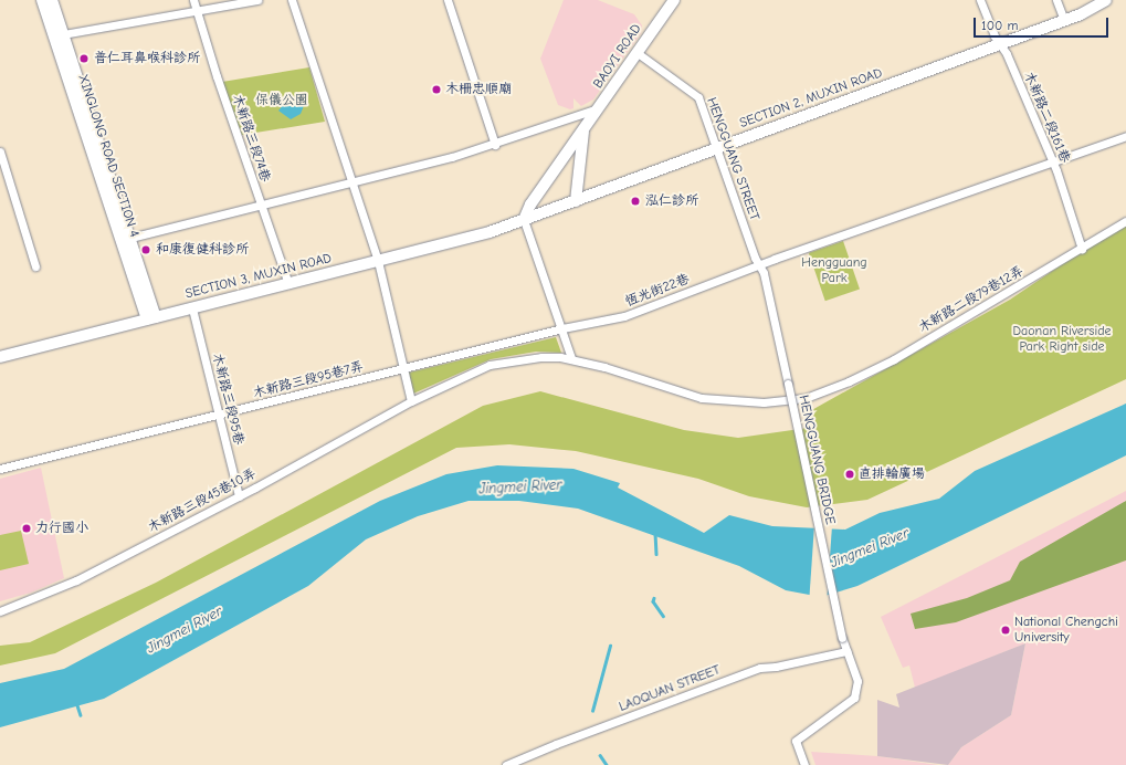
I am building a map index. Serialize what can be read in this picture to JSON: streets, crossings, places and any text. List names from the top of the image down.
{
  "streets": {
    "main road": [
      "BAOYI ROAD",
      "SECTION 2, MUXIN ROAD",
      "XINGLONG ROAD SECTION 4",
      "SECTION 3, MUXIN ROAD"
    ],
    "street": [
      "木新路二段161巷",
      "木新路三段74巷",
      "HENGGUANG STREET",
      "恆光街22巷",
      "木新路二段79巷12弄",
      "木新路三段95巷7弄",
      "木新路三段95巷",
      "HENGGUANG BRIDGE",
      "木新路三段45巷10弄",
      "LAOQUAN STREET"
    ]
  },
  "crossings": [
    ["BAOYI ROAD", "SECTION 2, MUXIN ROAD"],
    ["BAOYI ROAD", "HENGGUANG STREET"],
    ["BAOYI ROAD", "SECTION 3, MUXIN ROAD"],
    ["SECTION 2, MUXIN ROAD", "木新路二段161巷"],
    ["SECTION 2, MUXIN ROAD", "HENGGUANG STREET"],
    ["SECTION 2, MUXIN ROAD", "SECTION 3, MUXIN ROAD"],
    ["木新路二段161巷", "恆光街22巷"],
    ["木新路二段161巷", "木新路二段79巷12弄"],
    ["木新路三段74巷", "SECTION 3, MUXIN ROAD"],
    ["XINGLONG ROAD SECTION 4", "SECTION 3, MUXIN ROAD"],
    ["HENGGUANG STREET", "恆光街22巷"],
    ["HENGGUANG STREET", "HENGGUANG BRIDGE"],
    ["SECTION 3, MUXIN ROAD", "木新路三段95巷"],
    ["恆光街22巷", "木新路三段95巷7弄"],
    ["木新路二段79巷12弄", "木新路三段45巷10弄"],
    ["木新路三段95巷7弄", "木新路三段95巷"],
    ["木新路三段95巷", "木新路三段45巷10弄"],
    ["HENGGUANG BRIDGE", "LAOQUAN STREET"]
  ],
  "water": ["Jingmei River"],
  "parks": ["保儀公園", "Hengguang Park", "Daonan Riverside Park Right side"],
  "places": [
    "普仁耳鼻喉科診所",
    "木柵忠順廟",
    "泓仁診所",
    "和康復健科診所",
    "直排輪廣場",
    "力行國小",
    "National Chengchi University"
  ],
  "scale_bar": "100 m"
}
